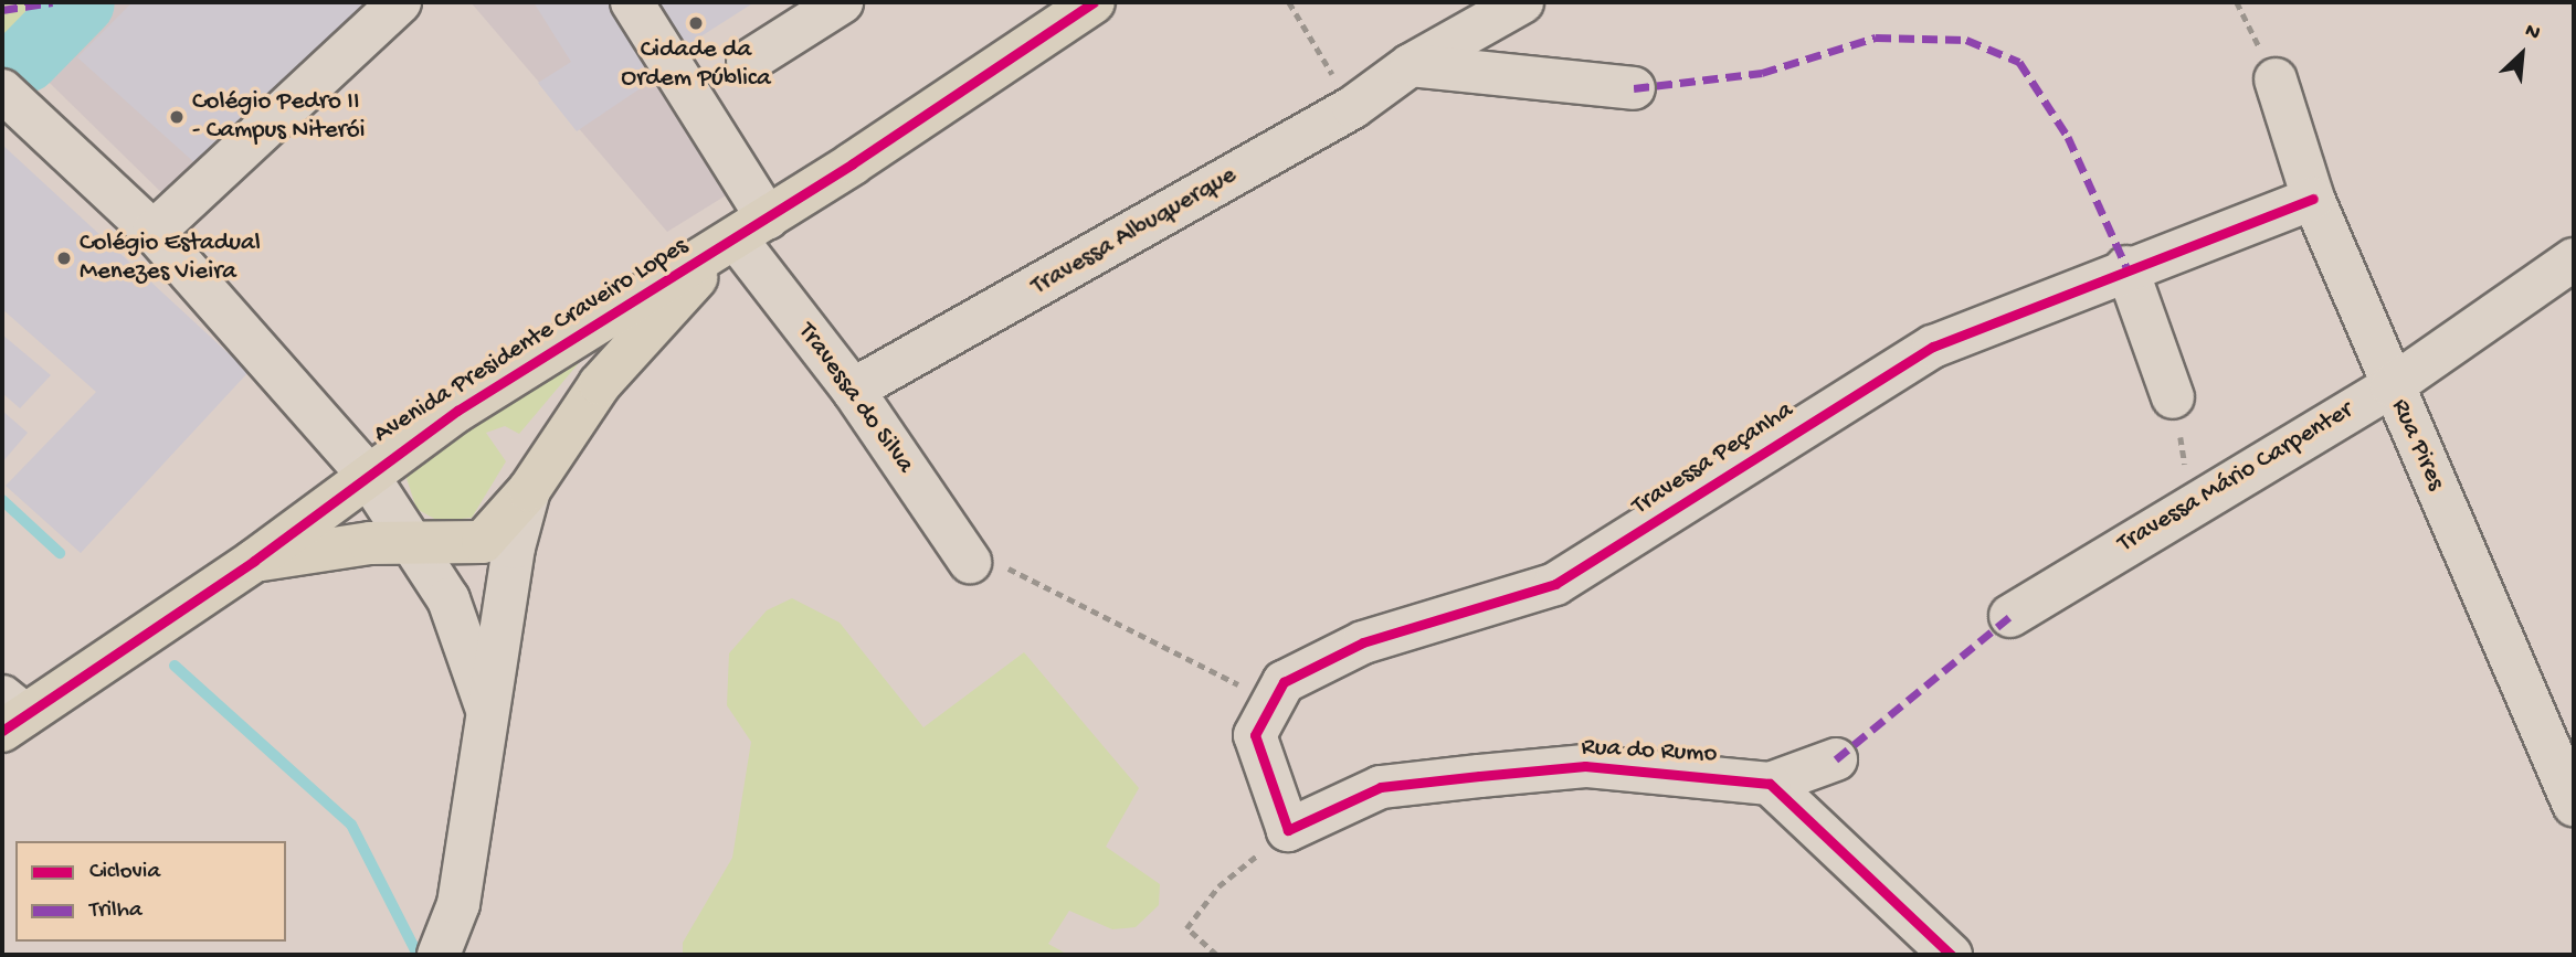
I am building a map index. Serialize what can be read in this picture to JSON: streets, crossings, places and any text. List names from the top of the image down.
{
  "streets": {
    "main road": ["Avenida Presidente Craveiro Lopes"],
    "street": [
      "Travessa Albuquerque",
      "Travessa do Silva",
      "Rua Pires",
      "Travessa Peçanha",
      "Travessa Mário Carpenter",
      "Rua do Rumo"
    ]
  },
  "crossings": [
    ["Travessa Albuquerque", "Travessa do Silva"],
    ["Avenida Presidente Craveiro Lopes", "Travessa do Silva"],
    ["Rua Pires", "Travessa Peçanha"],
    ["Rua Pires", "Travessa Mário Carpenter"],
    ["Travessa Peçanha", "Rua do Rumo"]
  ],
  "places": ["Cidade da Ordem Pública", "Colégio Pedro II - Campus Niterói", "Colégio Estadual Menezes Vieira"],
  "legend": ["Ciclovia", "Trilha"],
  "north": "top right"
}
